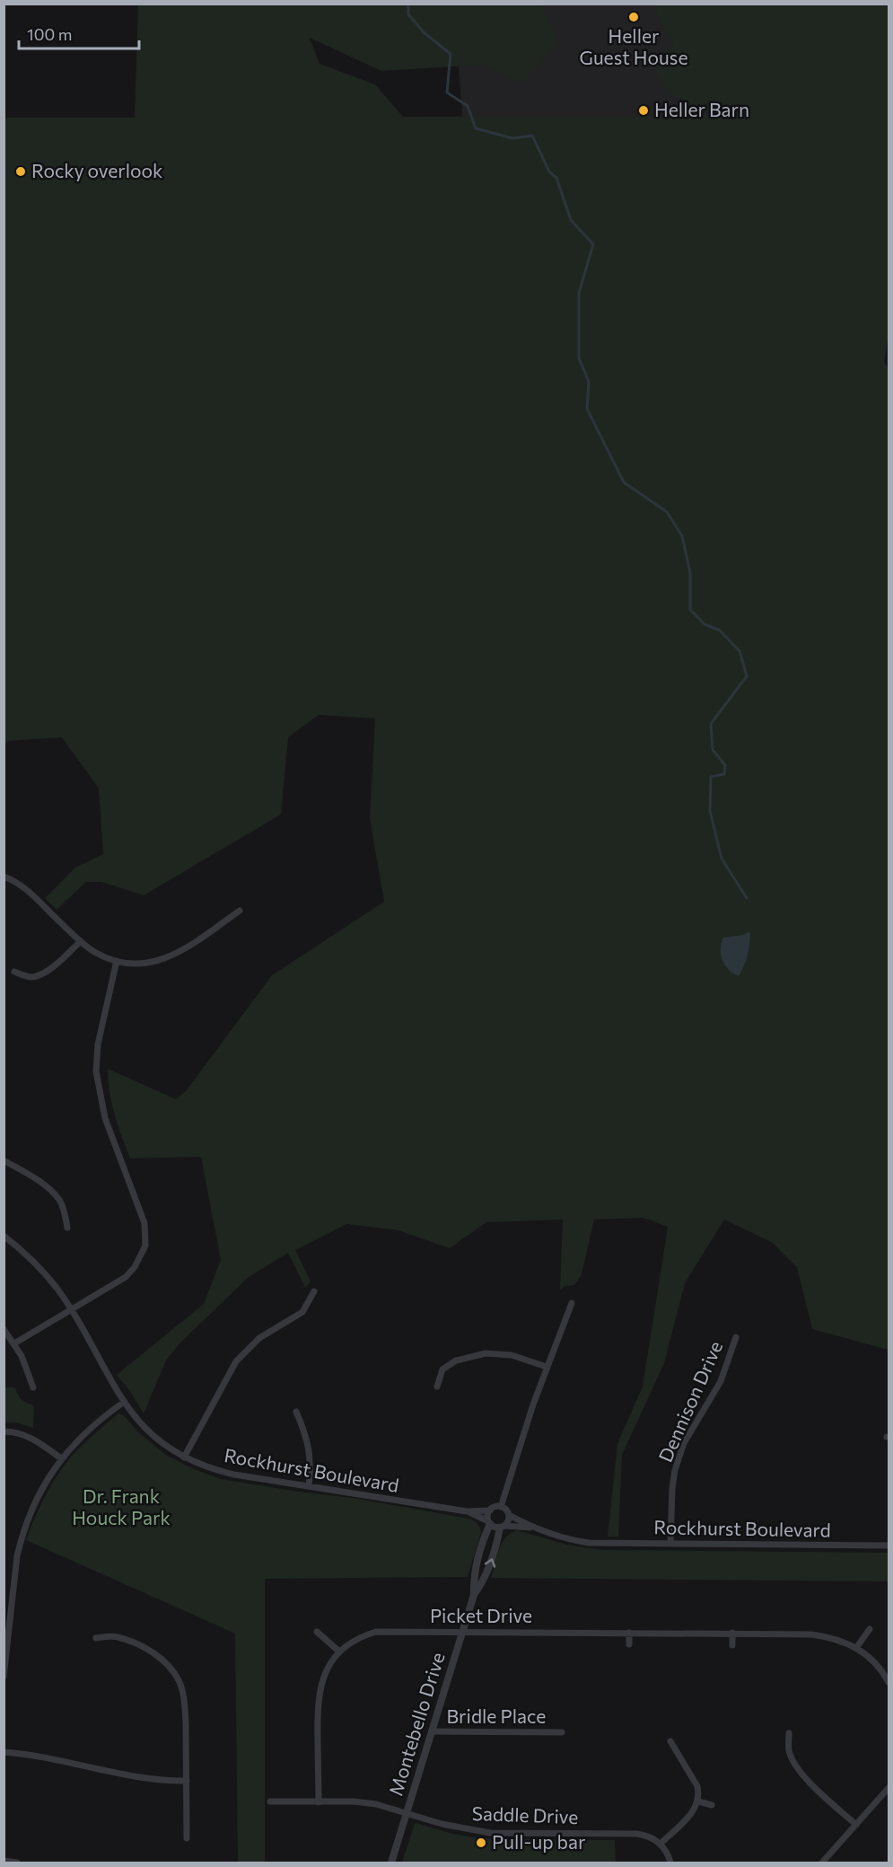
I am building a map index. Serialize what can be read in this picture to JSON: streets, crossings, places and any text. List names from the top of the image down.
{
  "streets": {
    "street": [
      "Dennison Drive",
      "Rockhurst Boulevard",
      "Picket Drive",
      "Bridle Place",
      "Montebello Drive",
      "Saddle Drive"
    ]
  },
  "crossings": [
    ["Dennison Drive", "Rockhurst Boulevard"],
    ["Rockhurst Boulevard", "Montebello Drive"],
    ["Picket Drive", "Montebello Drive"],
    ["Picket Drive", "Saddle Drive"],
    ["Bridle Place", "Montebello Drive"],
    ["Montebello Drive", "Saddle Drive"]
  ],
  "parks": ["Dr. Frank Houck Park"],
  "places": [
    "Heller Guest House",
    "Heller Barn",
    "Rocky overlook",
    "Pull-up bar"
  ],
  "scale_bar": "100 m"
}
